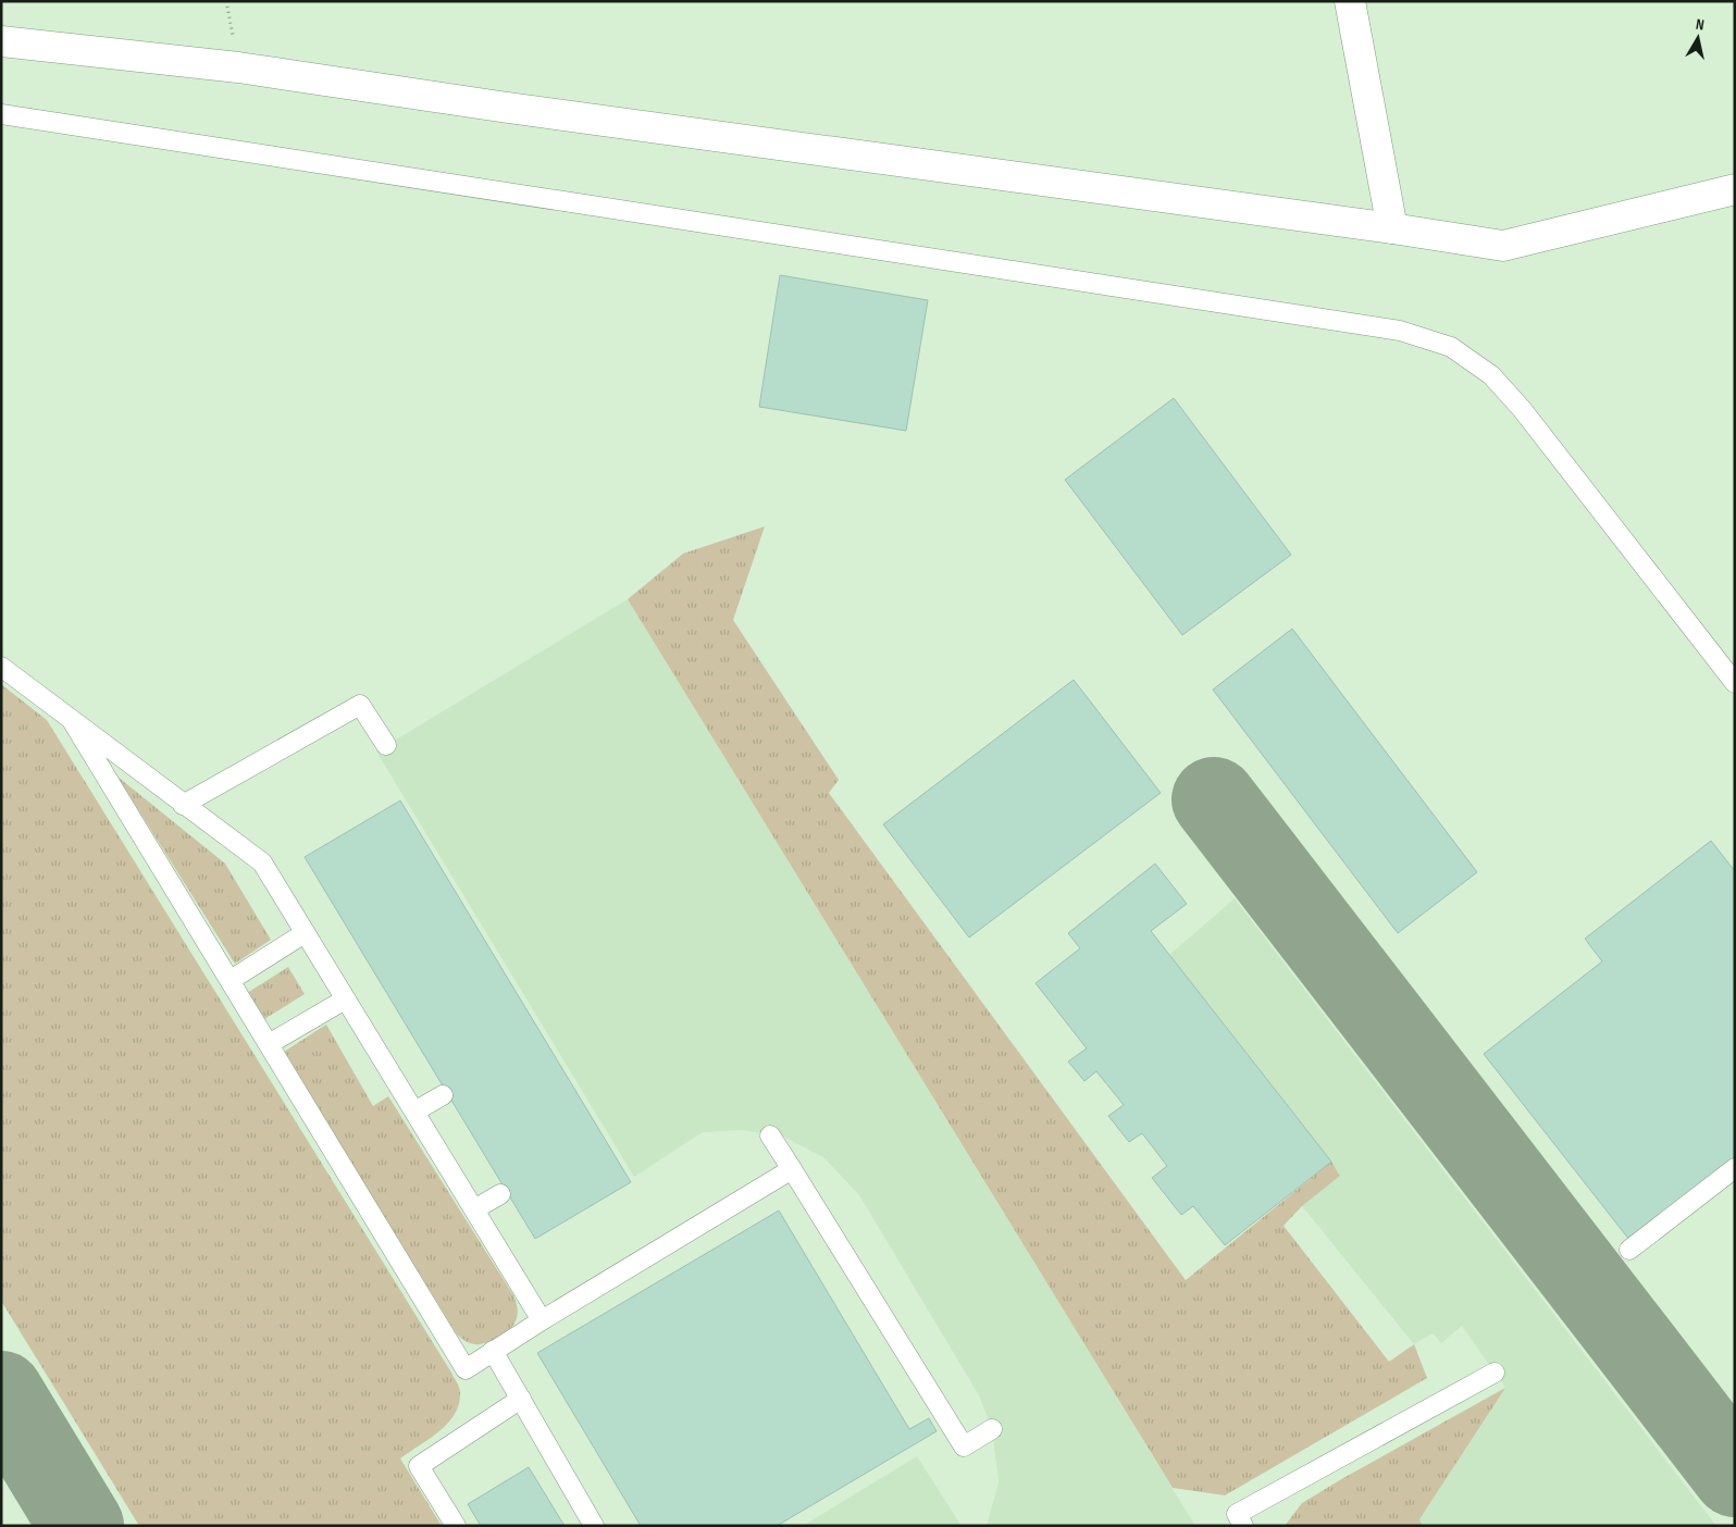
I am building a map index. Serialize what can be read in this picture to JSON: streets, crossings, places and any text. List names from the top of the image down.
{
  "north": "top"
}
